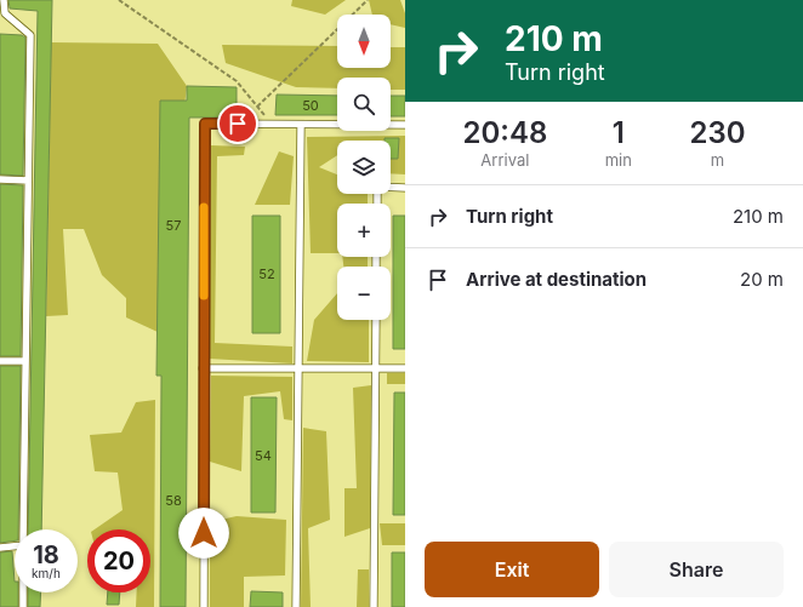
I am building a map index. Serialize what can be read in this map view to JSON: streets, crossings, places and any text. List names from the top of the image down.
{
  "house_numbers": [
    "50",
    "57",
    "52",
    "54",
    "58"
  ],
  "north": "bottom",
  "page": {
    "turn": ["210 m", "Turn right"],
    "map_buttons": ["+", "−"],
    "eta": [
      "20:48",
      "Arrival",
      "1",
      "min",
      "230",
      "m"
    ],
    "list": [
      {
        "name": "Turn right",
        "value": "210 m"
      },
      {
        "name": "Arrive at destination",
        "value": "20 m"
      }
    ],
    "speed": "18 km/h",
    "limit": "20",
    "buttons": ["Exit", "Share"]
  }
}
